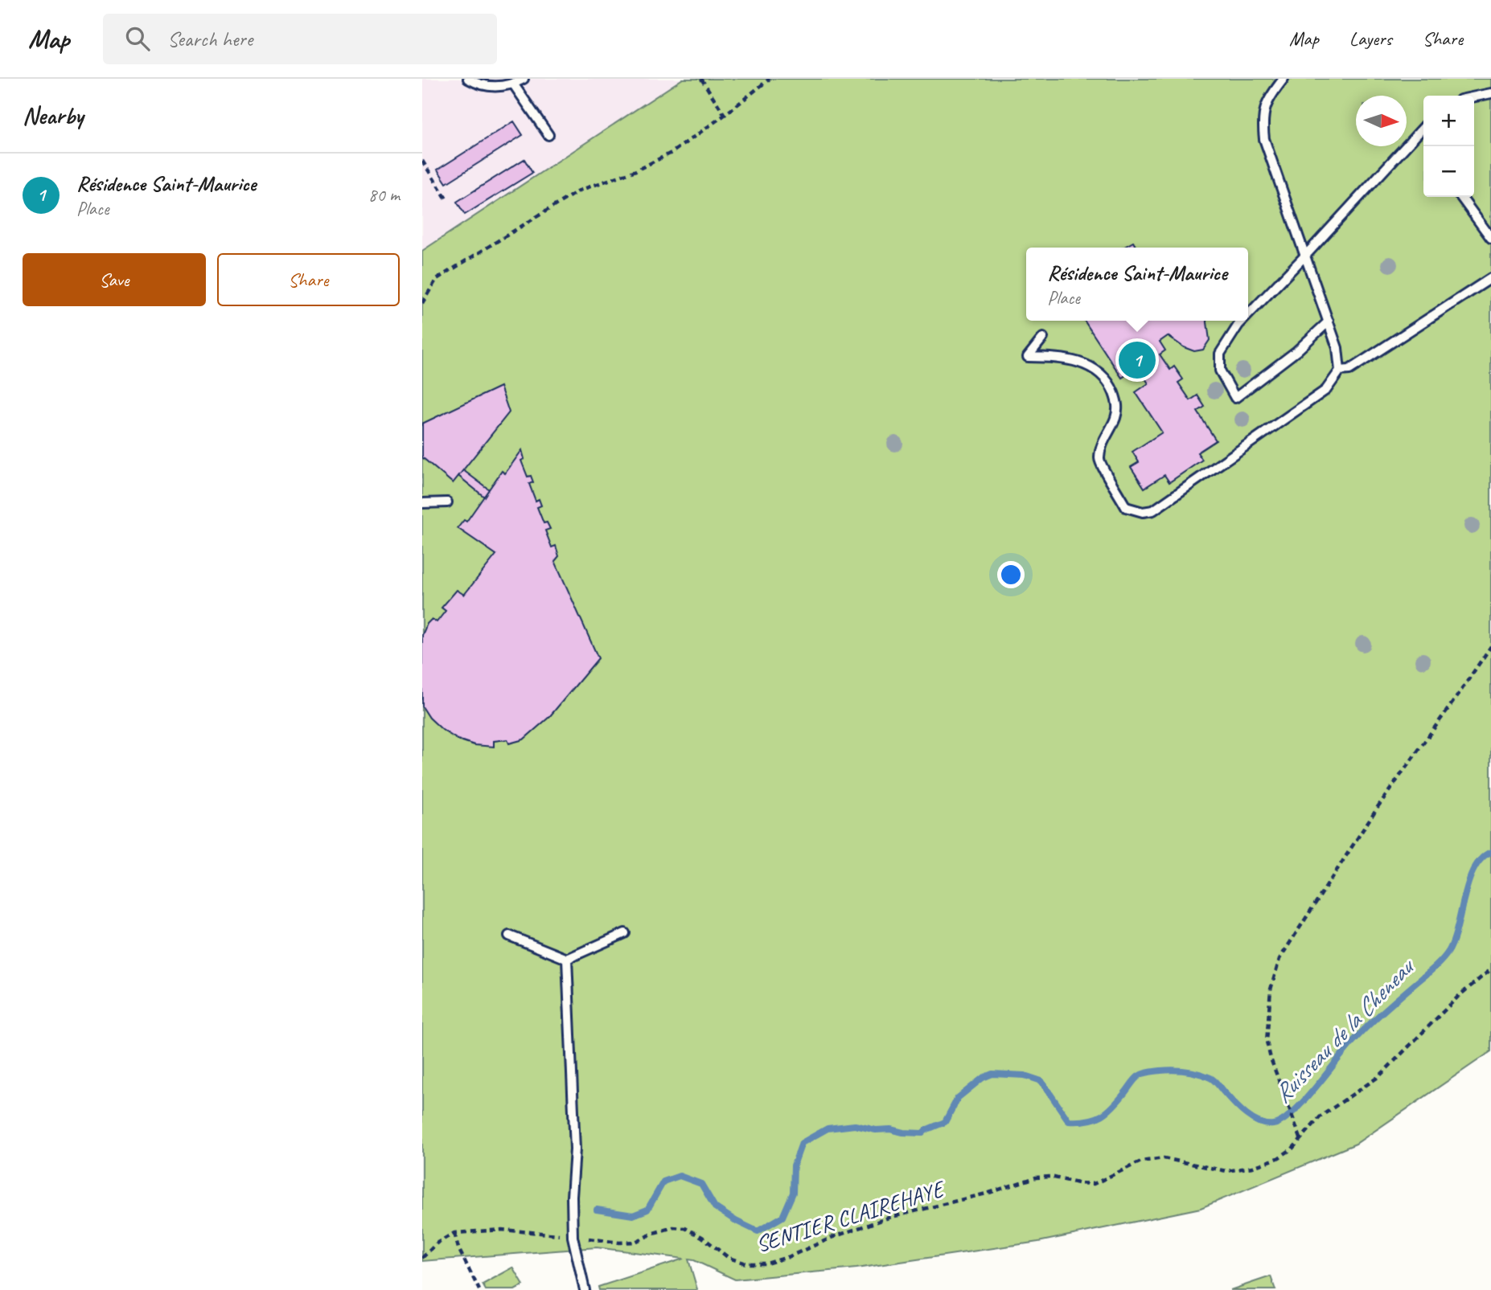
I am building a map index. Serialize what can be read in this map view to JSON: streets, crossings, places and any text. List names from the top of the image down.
{
  "streets": {
    "path": ["SENTIER CLAIREHAYE"]
  },
  "water": ["Ruisseau de la Cheneau"],
  "north": "right",
  "page": {
    "header": "Map",
    "search": "Search here",
    "nav": ["Map", "Layers", "Share"],
    "heading": "Nearby",
    "map_buttons": ["+", "−"],
    "list": [
      {
        "mark": "1",
        "name": "Résidence Saint-Maurice",
        "note": "Place",
        "value": "80 m"
      }
    ],
    "buttons": ["Save", "Share"],
    "popup": ["Résidence Saint-Maurice", "Place"],
    "pins": "1"
  }
}
